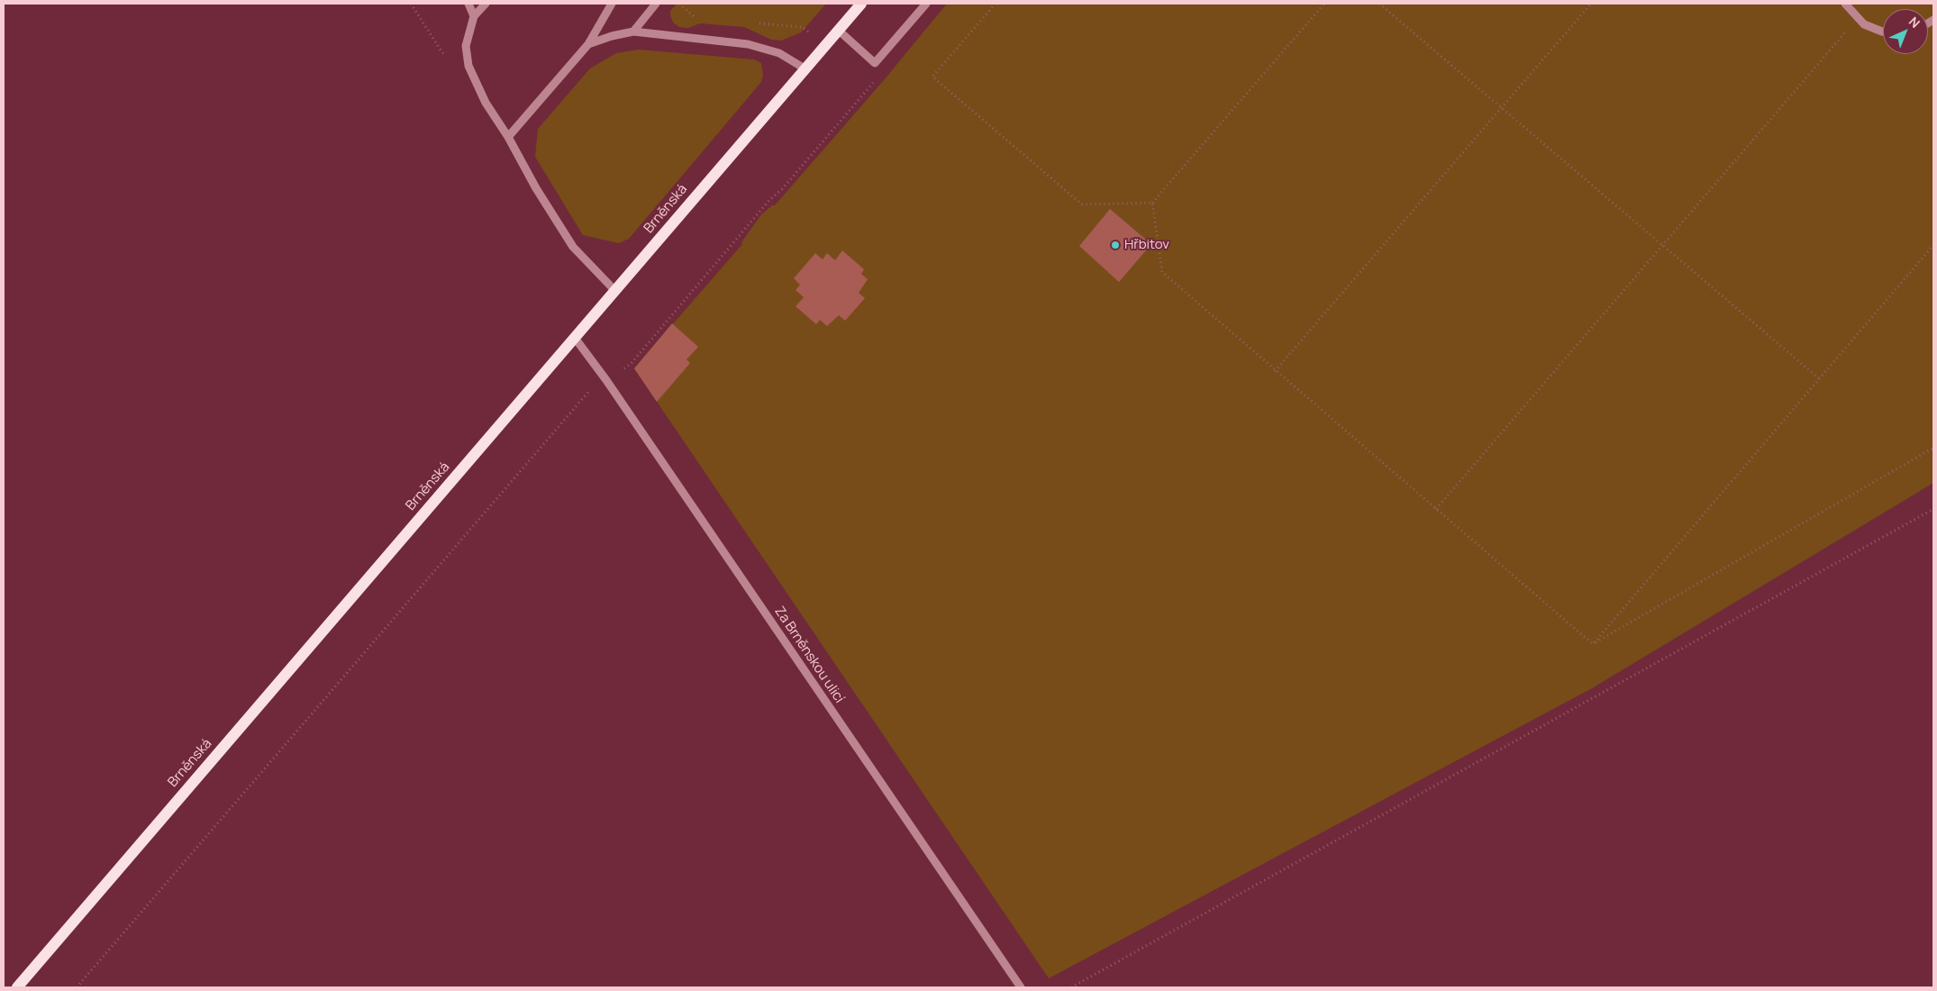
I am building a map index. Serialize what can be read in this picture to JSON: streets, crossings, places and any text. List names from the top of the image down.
{
  "streets": {
    "main road": ["Brněnská"],
    "lane": ["Za Brněnskou ulicí"]
  },
  "crossings": [
    ["Brněnská", "Za Brněnskou ulicí"]
  ],
  "places": ["Hřbitov"],
  "north": "top right"
}
